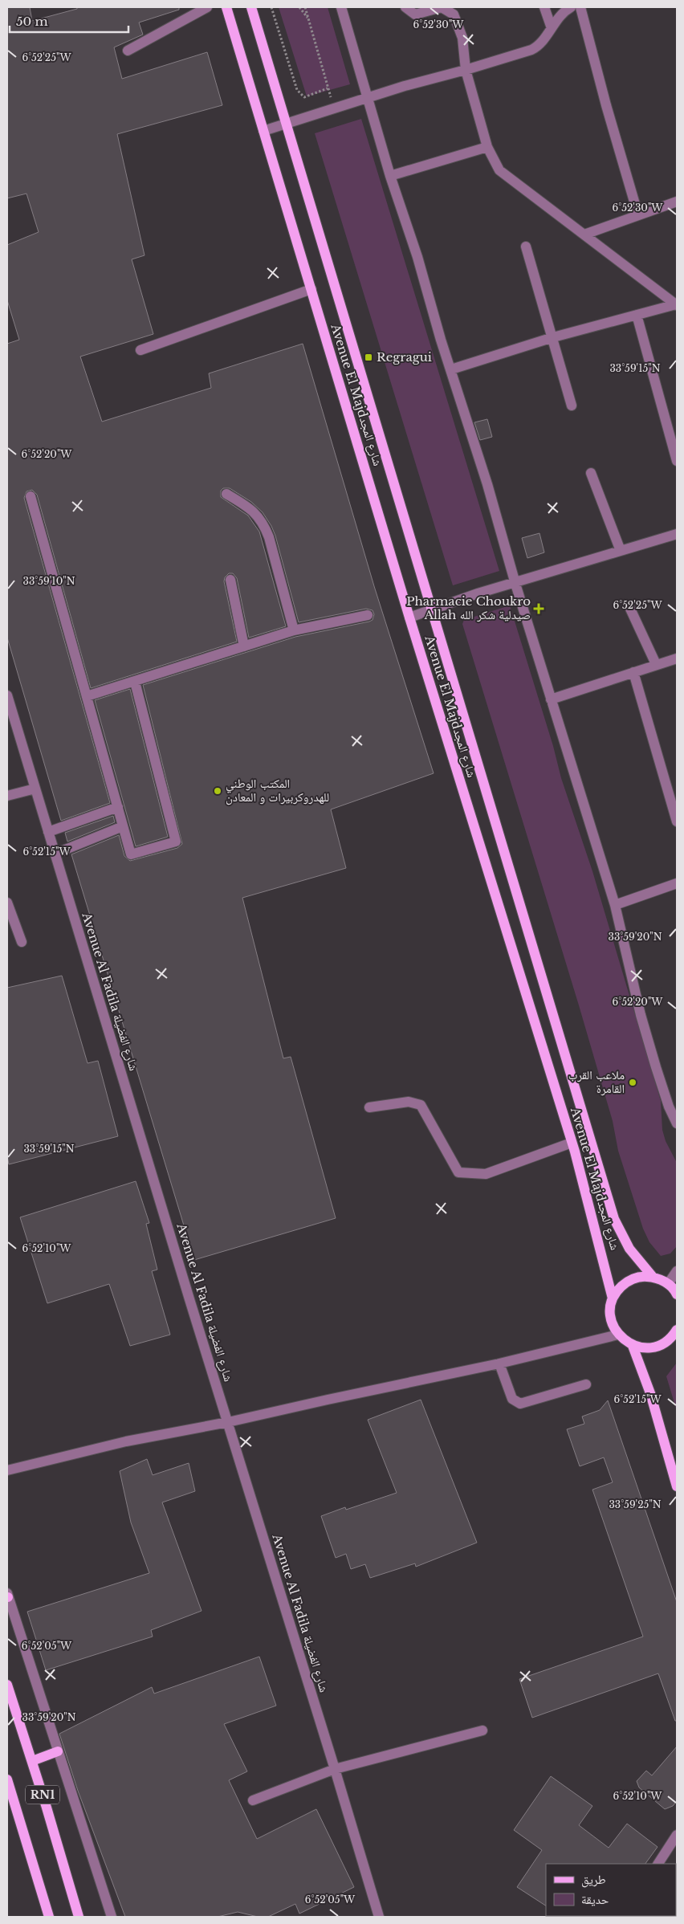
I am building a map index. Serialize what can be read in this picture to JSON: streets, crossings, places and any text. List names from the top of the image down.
{
  "streets": {
    "main road": ["Avenue El Majdشارع المجد", "RN1"],
    "street": ["Avenue Al Fadila شارع الفضيلة"]
  },
  "places": {
    "transit": ["Regragui"],
    "health": ["Pharmacie Choukro Allah صيدلية شكر الله"],
    "other": ["المكتب الوطني للهدروكربيرات و المعادن", "ملاعب القرب القامرة"]
  },
  "legend": ["طريق", "حديقة"],
  "scale_bar": "50 m",
  "coordinates": [
    "6°52'30\"W",
    "6°52'25\"W",
    "33°59'15\"N",
    "6°52'20\"W",
    "33°59'10\"N",
    "6°52'15\"W",
    "33°59'20\"N",
    "6°52'10\"W",
    "33°59'25\"N",
    "6°52'05\"W"
  ]
}
